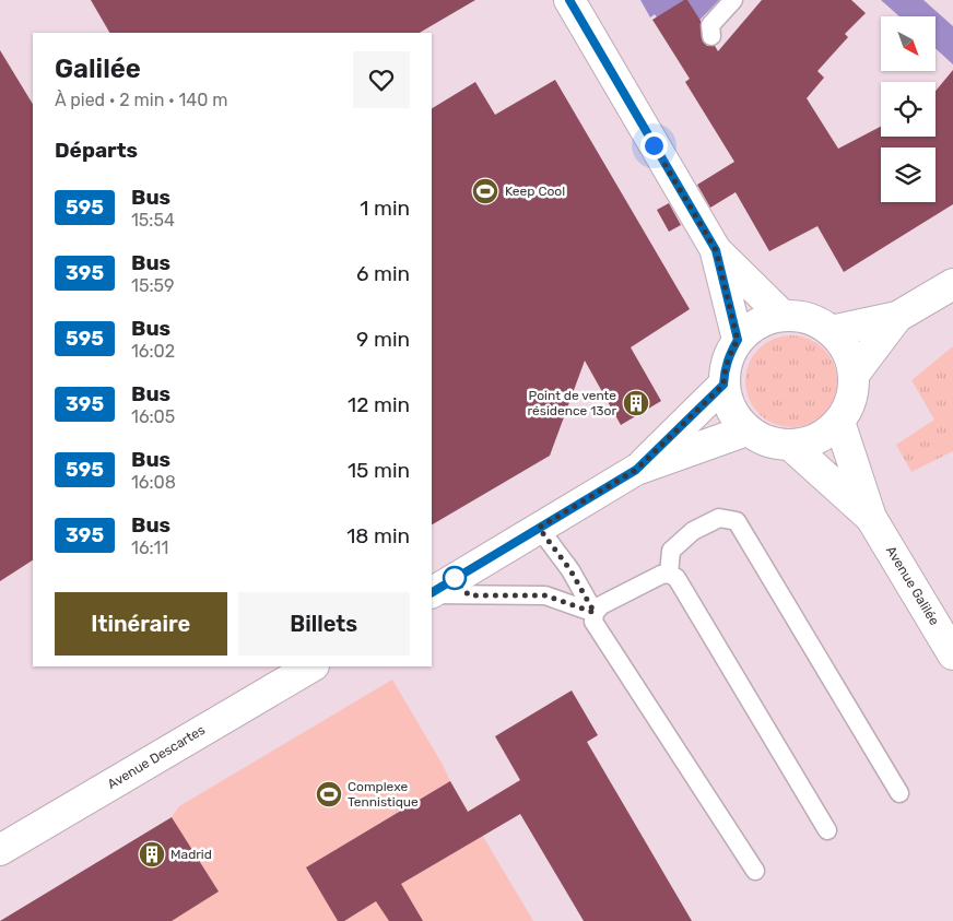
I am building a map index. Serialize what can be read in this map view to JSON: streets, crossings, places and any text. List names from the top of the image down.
{
  "streets": {
    "main road": ["Avenue Galilée", "Avenue Descartes"]
  },
  "places": {
    "sports": ["Keep Cool", "Complexe Tennistique"],
    "building": ["Point de vente résidence 13or", "Madrid"]
  },
  "lines": ["bus line 595"],
  "north": "bottom right",
  "page": {
    "heading": [
      ["Galilée", "À pied · 2 min · 140 m"],
      "Départs"
    ],
    "list": [
      {
        "mark": "595",
        "name": "Bus",
        "note": "15:54",
        "value": "1 min"
      },
      {
        "mark": "395",
        "name": "Bus",
        "note": "15:59",
        "value": "6 min"
      },
      {
        "mark": "595",
        "name": "Bus",
        "note": "16:02",
        "value": "9 min"
      },
      {
        "mark": "395",
        "name": "Bus",
        "note": "16:05",
        "value": "12 min"
      },
      {
        "mark": "595",
        "name": "Bus",
        "note": "16:08",
        "value": "15 min"
      },
      {
        "mark": "395",
        "name": "Bus",
        "note": "16:11",
        "value": "18 min"
      }
    ],
    "buttons": ["Itinéraire", "Billets"]
  }
}
